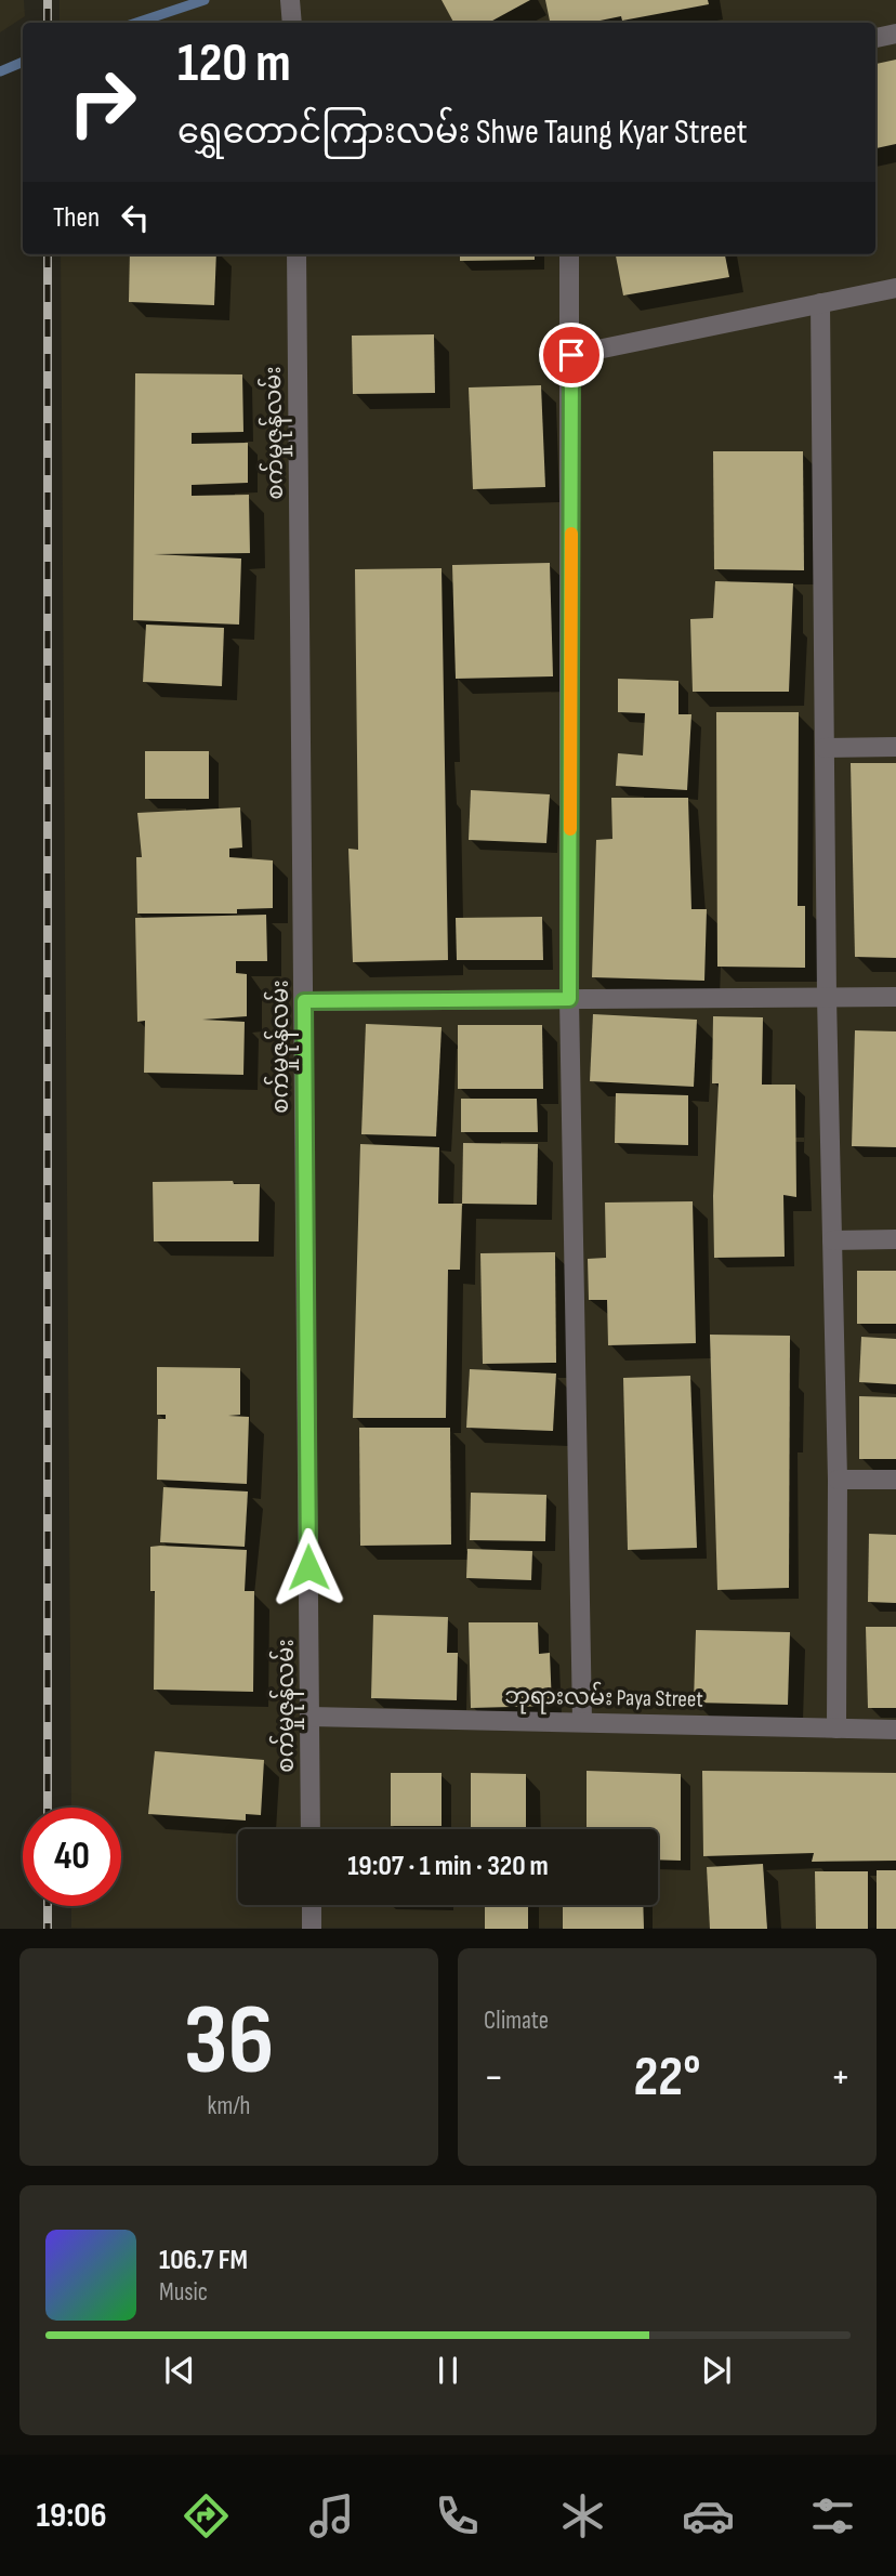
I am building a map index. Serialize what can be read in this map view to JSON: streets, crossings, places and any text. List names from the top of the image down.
{
  "streets": {
    "street": ["စက်မှုဇုန်လမ်း", "ဘုရားလမ်း Paya Street"]
  },
  "crossings": [
    ["စက်မှုဇုန်လမ်း", "ဘုရားလမ်း Paya Street"]
  ],
  "page": {
    "turn": ["120 m", "ရွှေတောင်ကြားလမ်း Shwe Taung Kyar Street"],
    "then": "Then",
    "limit": "40",
    "trip": "19:07 · 1 min · 320 m",
    "tile": [
      ["36", "km/h"],
      "Climate"
    ],
    "heat": ["−", "22°", "+"],
    "song": ["106.7 FM", "Music"],
    "tabs": "19:06"
  }
}
